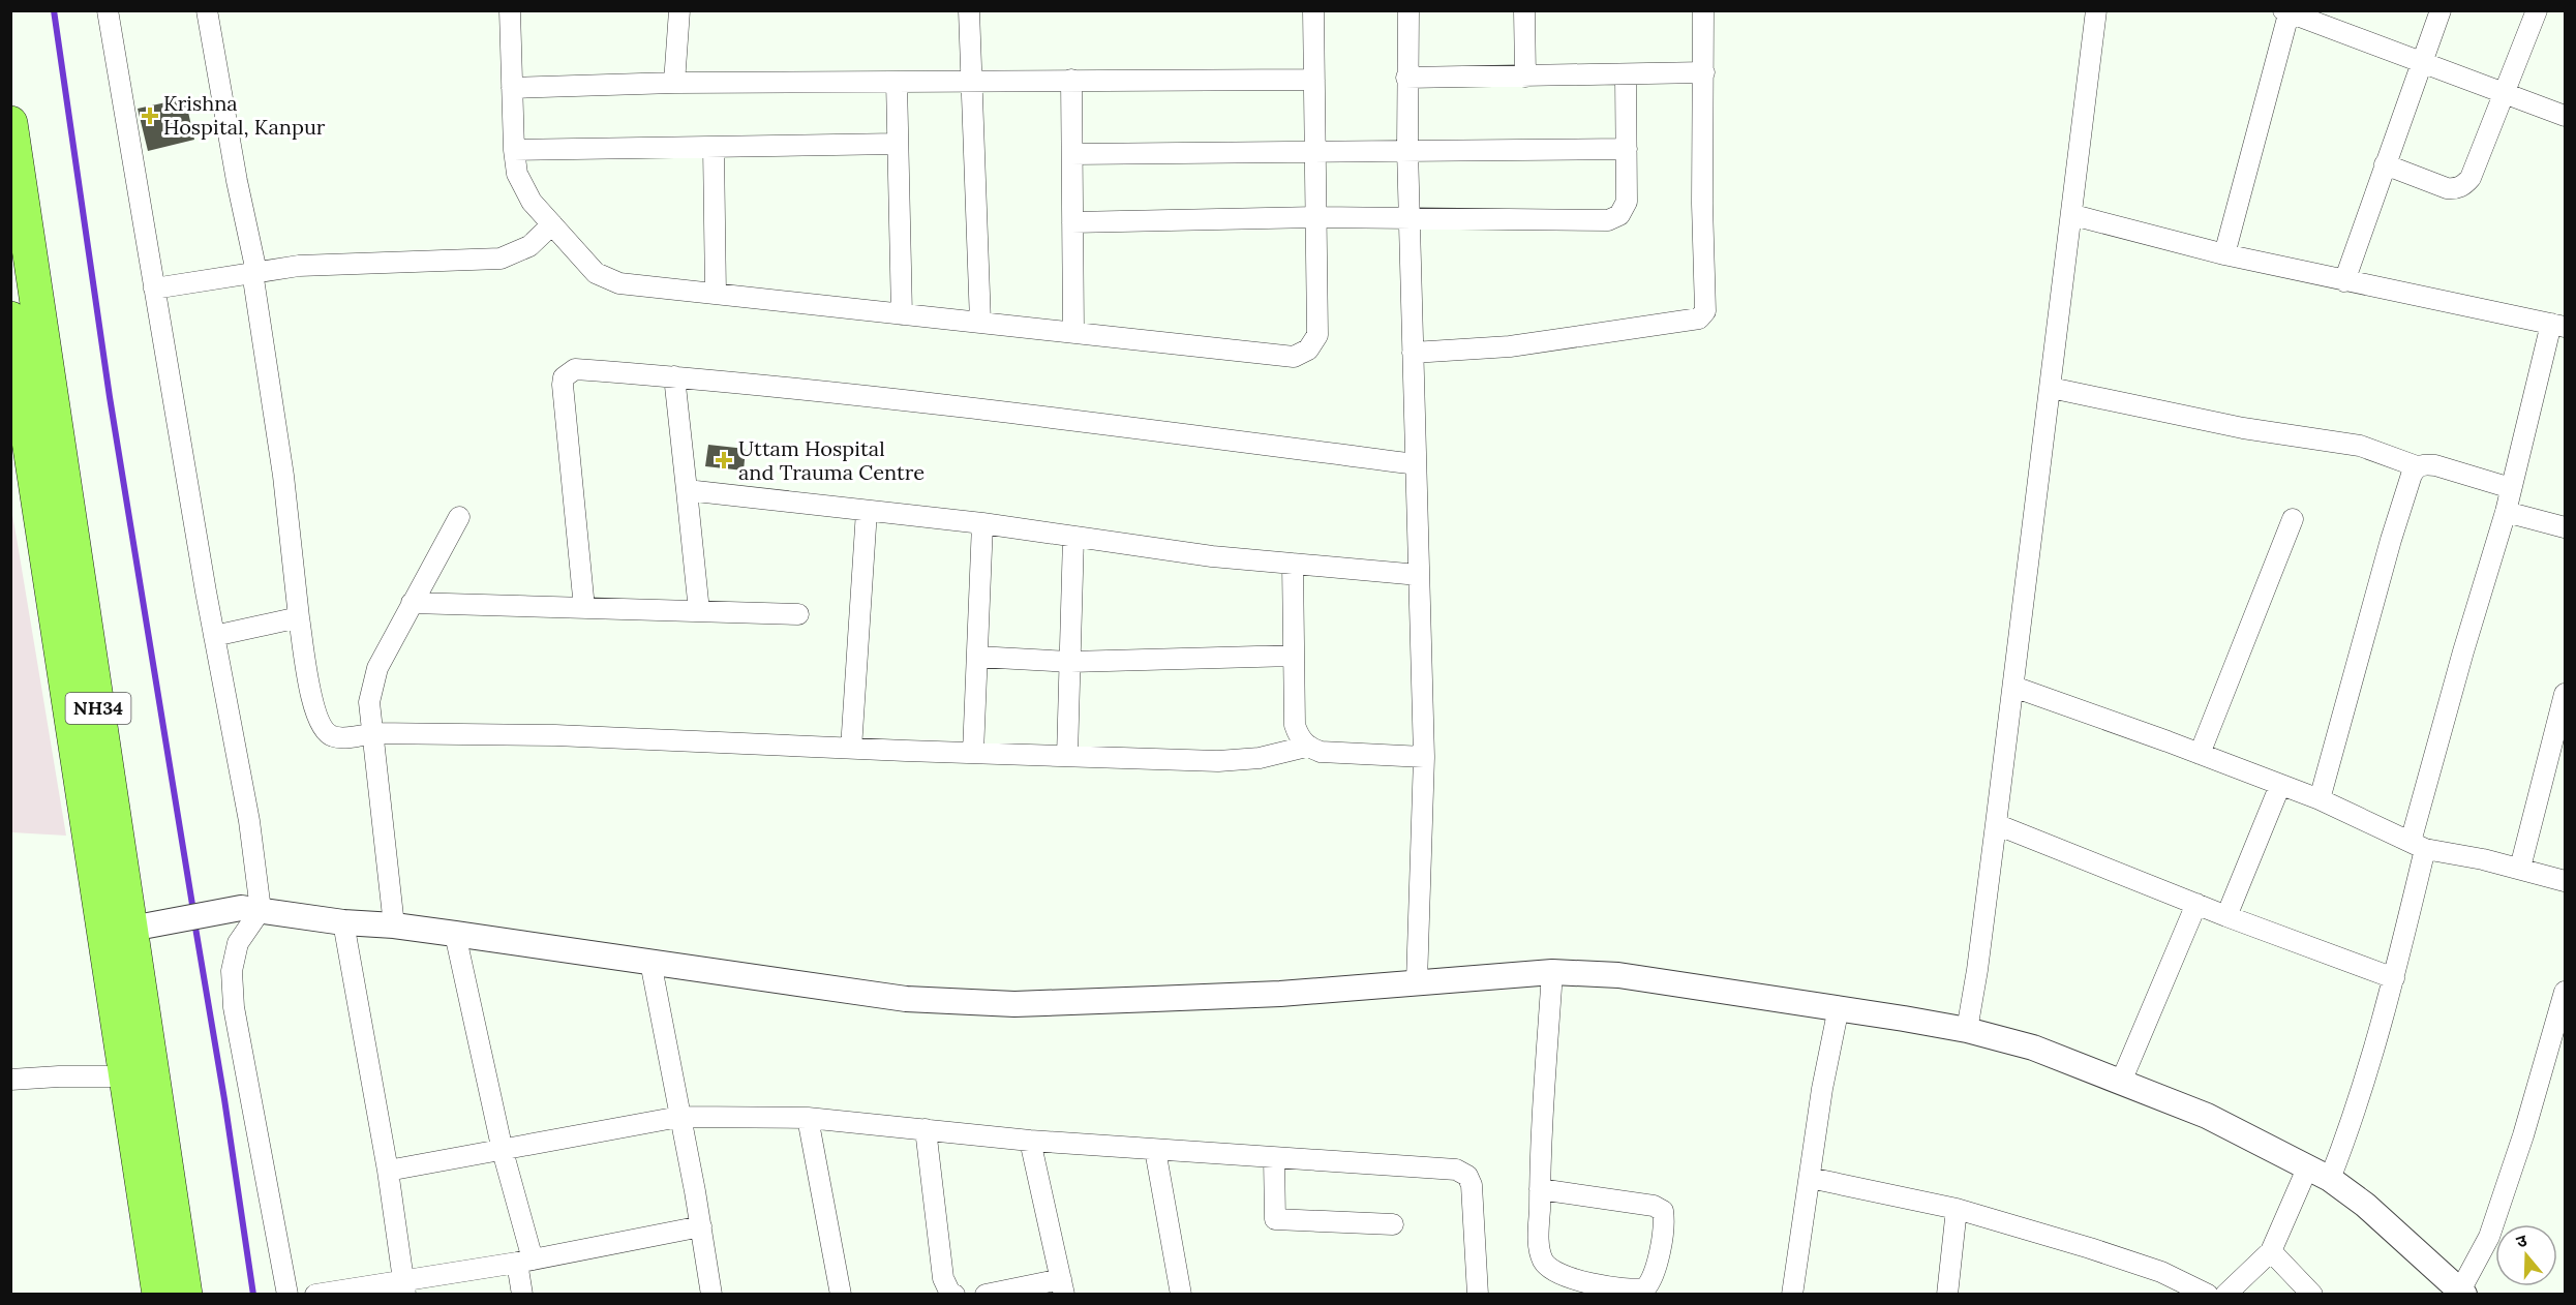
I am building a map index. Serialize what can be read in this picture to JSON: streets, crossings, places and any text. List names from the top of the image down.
{
  "streets": {
    "highway": ["NH34"]
  },
  "places": {
    "health": ["Krishna Hospital, Kanpur", "Uttam Hospital and Trauma Centre"]
  },
  "north": "top"
}
